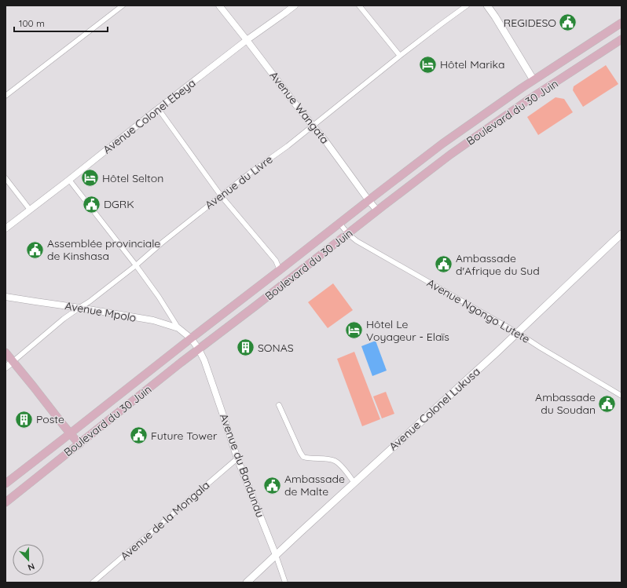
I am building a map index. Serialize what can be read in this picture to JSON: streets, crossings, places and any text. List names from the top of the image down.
{
  "streets": {
    "main road": ["Boulevard du 30 Juin", "Avenue Colonel Lukusa"],
    "street": [
      "Avenue Wangata",
      "Avenue Colonel Ebeya",
      "Avenue du Livre",
      "Avenue Ngongo Lutete",
      "Avenue Mpolo",
      "Avenue du Bandundu",
      "Avenue de la Mongala"
    ]
  },
  "crossings": [
    ["Avenue Wangata", "Boulevard du 30 Juin"],
    ["Avenue Wangata", "Avenue Colonel Ebeya"],
    ["Avenue Wangata", "Avenue du Livre"],
    ["Boulevard du 30 Juin", "Avenue Ngongo Lutete"],
    ["Boulevard du 30 Juin", "Avenue Mpolo"],
    ["Boulevard du 30 Juin", "Avenue du Bandundu"],
    ["Avenue du Livre", "Avenue Mpolo"],
    ["Avenue Ngongo Lutete", "Avenue Colonel Lukusa"],
    ["Avenue Mpolo", "Avenue du Bandundu"],
    ["Avenue Colonel Lukusa", "Avenue du Bandundu"],
    ["Avenue du Bandundu", "Avenue de la Mongala"]
  ],
  "places": {
    "public building": [
      "REGIDESO",
      "DGRK",
      "Assemblée provinciale de Kinshasa",
      "Ambassade d'Afrique du Sud",
      "Ambassade du Soudan",
      "Future Tower",
      "Ambassade de Malte"
    ],
    "hotel": ["Hôtel Marika", "Hôtel Selton", "Hôtel Le Voyageur - Elaïs"],
    "building": ["SONAS", "Poste"]
  },
  "scale_bar": "100 m",
  "north": "bottom"
}
